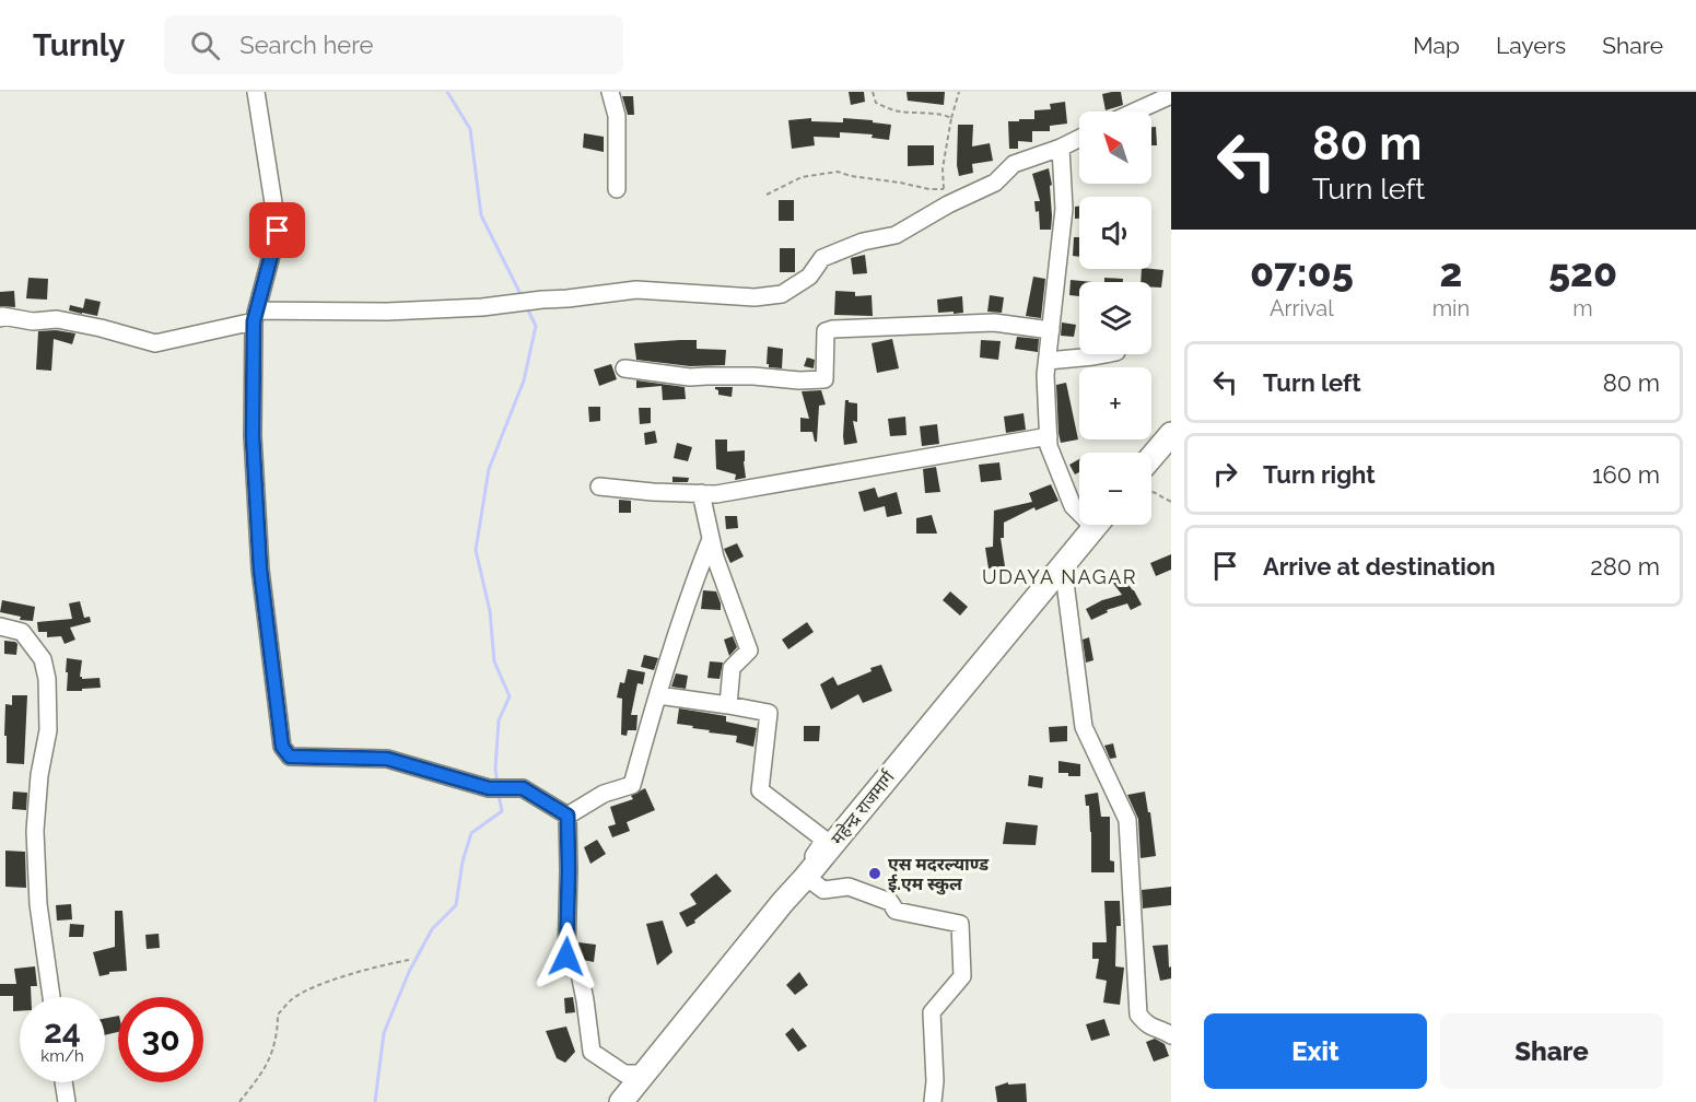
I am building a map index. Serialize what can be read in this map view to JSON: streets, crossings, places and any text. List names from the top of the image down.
{
  "streets": {
    "highway": ["महेन्द्र राजमार्ग"]
  },
  "districts": ["UDAYA NAGAR"],
  "places": ["एस मदरल्याण्ड ई.एम स्कुल"],
  "north": "top left",
  "page": {
    "header": "Turnly",
    "search": "Search here",
    "nav": ["Map", "Layers", "Share"],
    "turn": ["80 m", "Turn left"],
    "map_buttons": ["+", "−"],
    "eta": [
      "07:05",
      "Arrival",
      "2",
      "min",
      "520",
      "m"
    ],
    "list": [
      {
        "name": "Turn left",
        "value": "80 m"
      },
      {
        "name": "Turn right",
        "value": "160 m"
      },
      {
        "name": "Arrive at destination",
        "value": "280 m"
      }
    ],
    "speed": "24 km/h",
    "limit": "30",
    "buttons": ["Exit", "Share"]
  }
}
